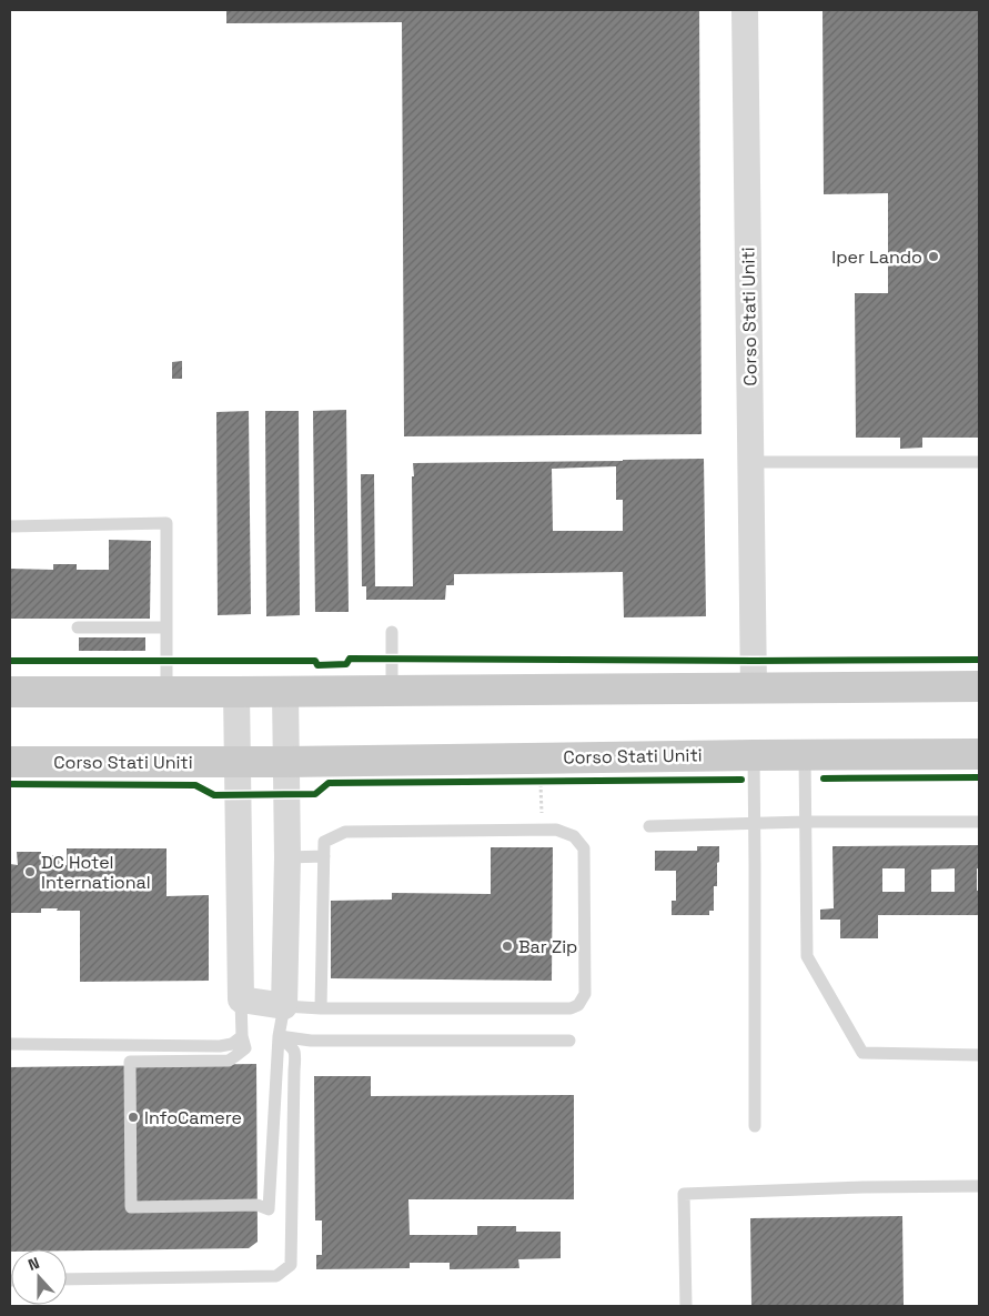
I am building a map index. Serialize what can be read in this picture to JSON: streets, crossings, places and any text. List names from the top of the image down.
{
  "streets": {
    "main road": ["Corso Stati Uniti"]
  },
  "places": [
    "Iper Lando",
    "DC Hotel International",
    "Bar Zip",
    "InfoCamere"
  ],
  "north": "top"
}
